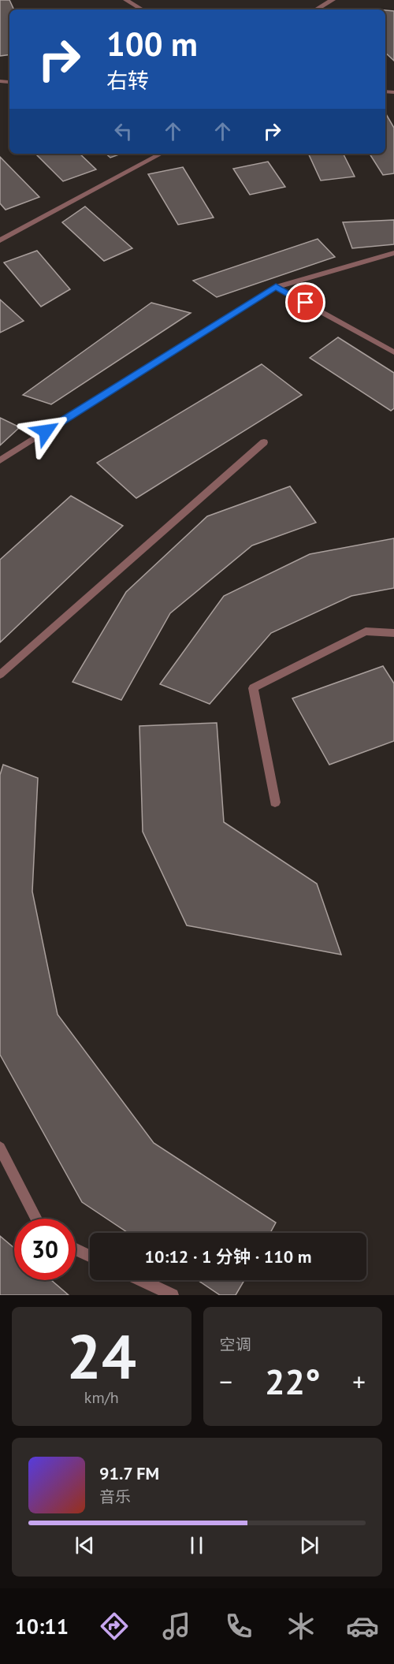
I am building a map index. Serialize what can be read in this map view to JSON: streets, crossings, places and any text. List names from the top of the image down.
{
  "page": {
    "turn": ["100 m", "右转"],
    "limit": "30",
    "trip": "10:12 · 1 分钟 · 110 m",
    "tile": [
      ["24", "km/h"],
      "空调"
    ],
    "heat": ["−", "22°", "+"],
    "song": ["91.7 FM", "音乐"],
    "tabs": "10:11"
  }
}
